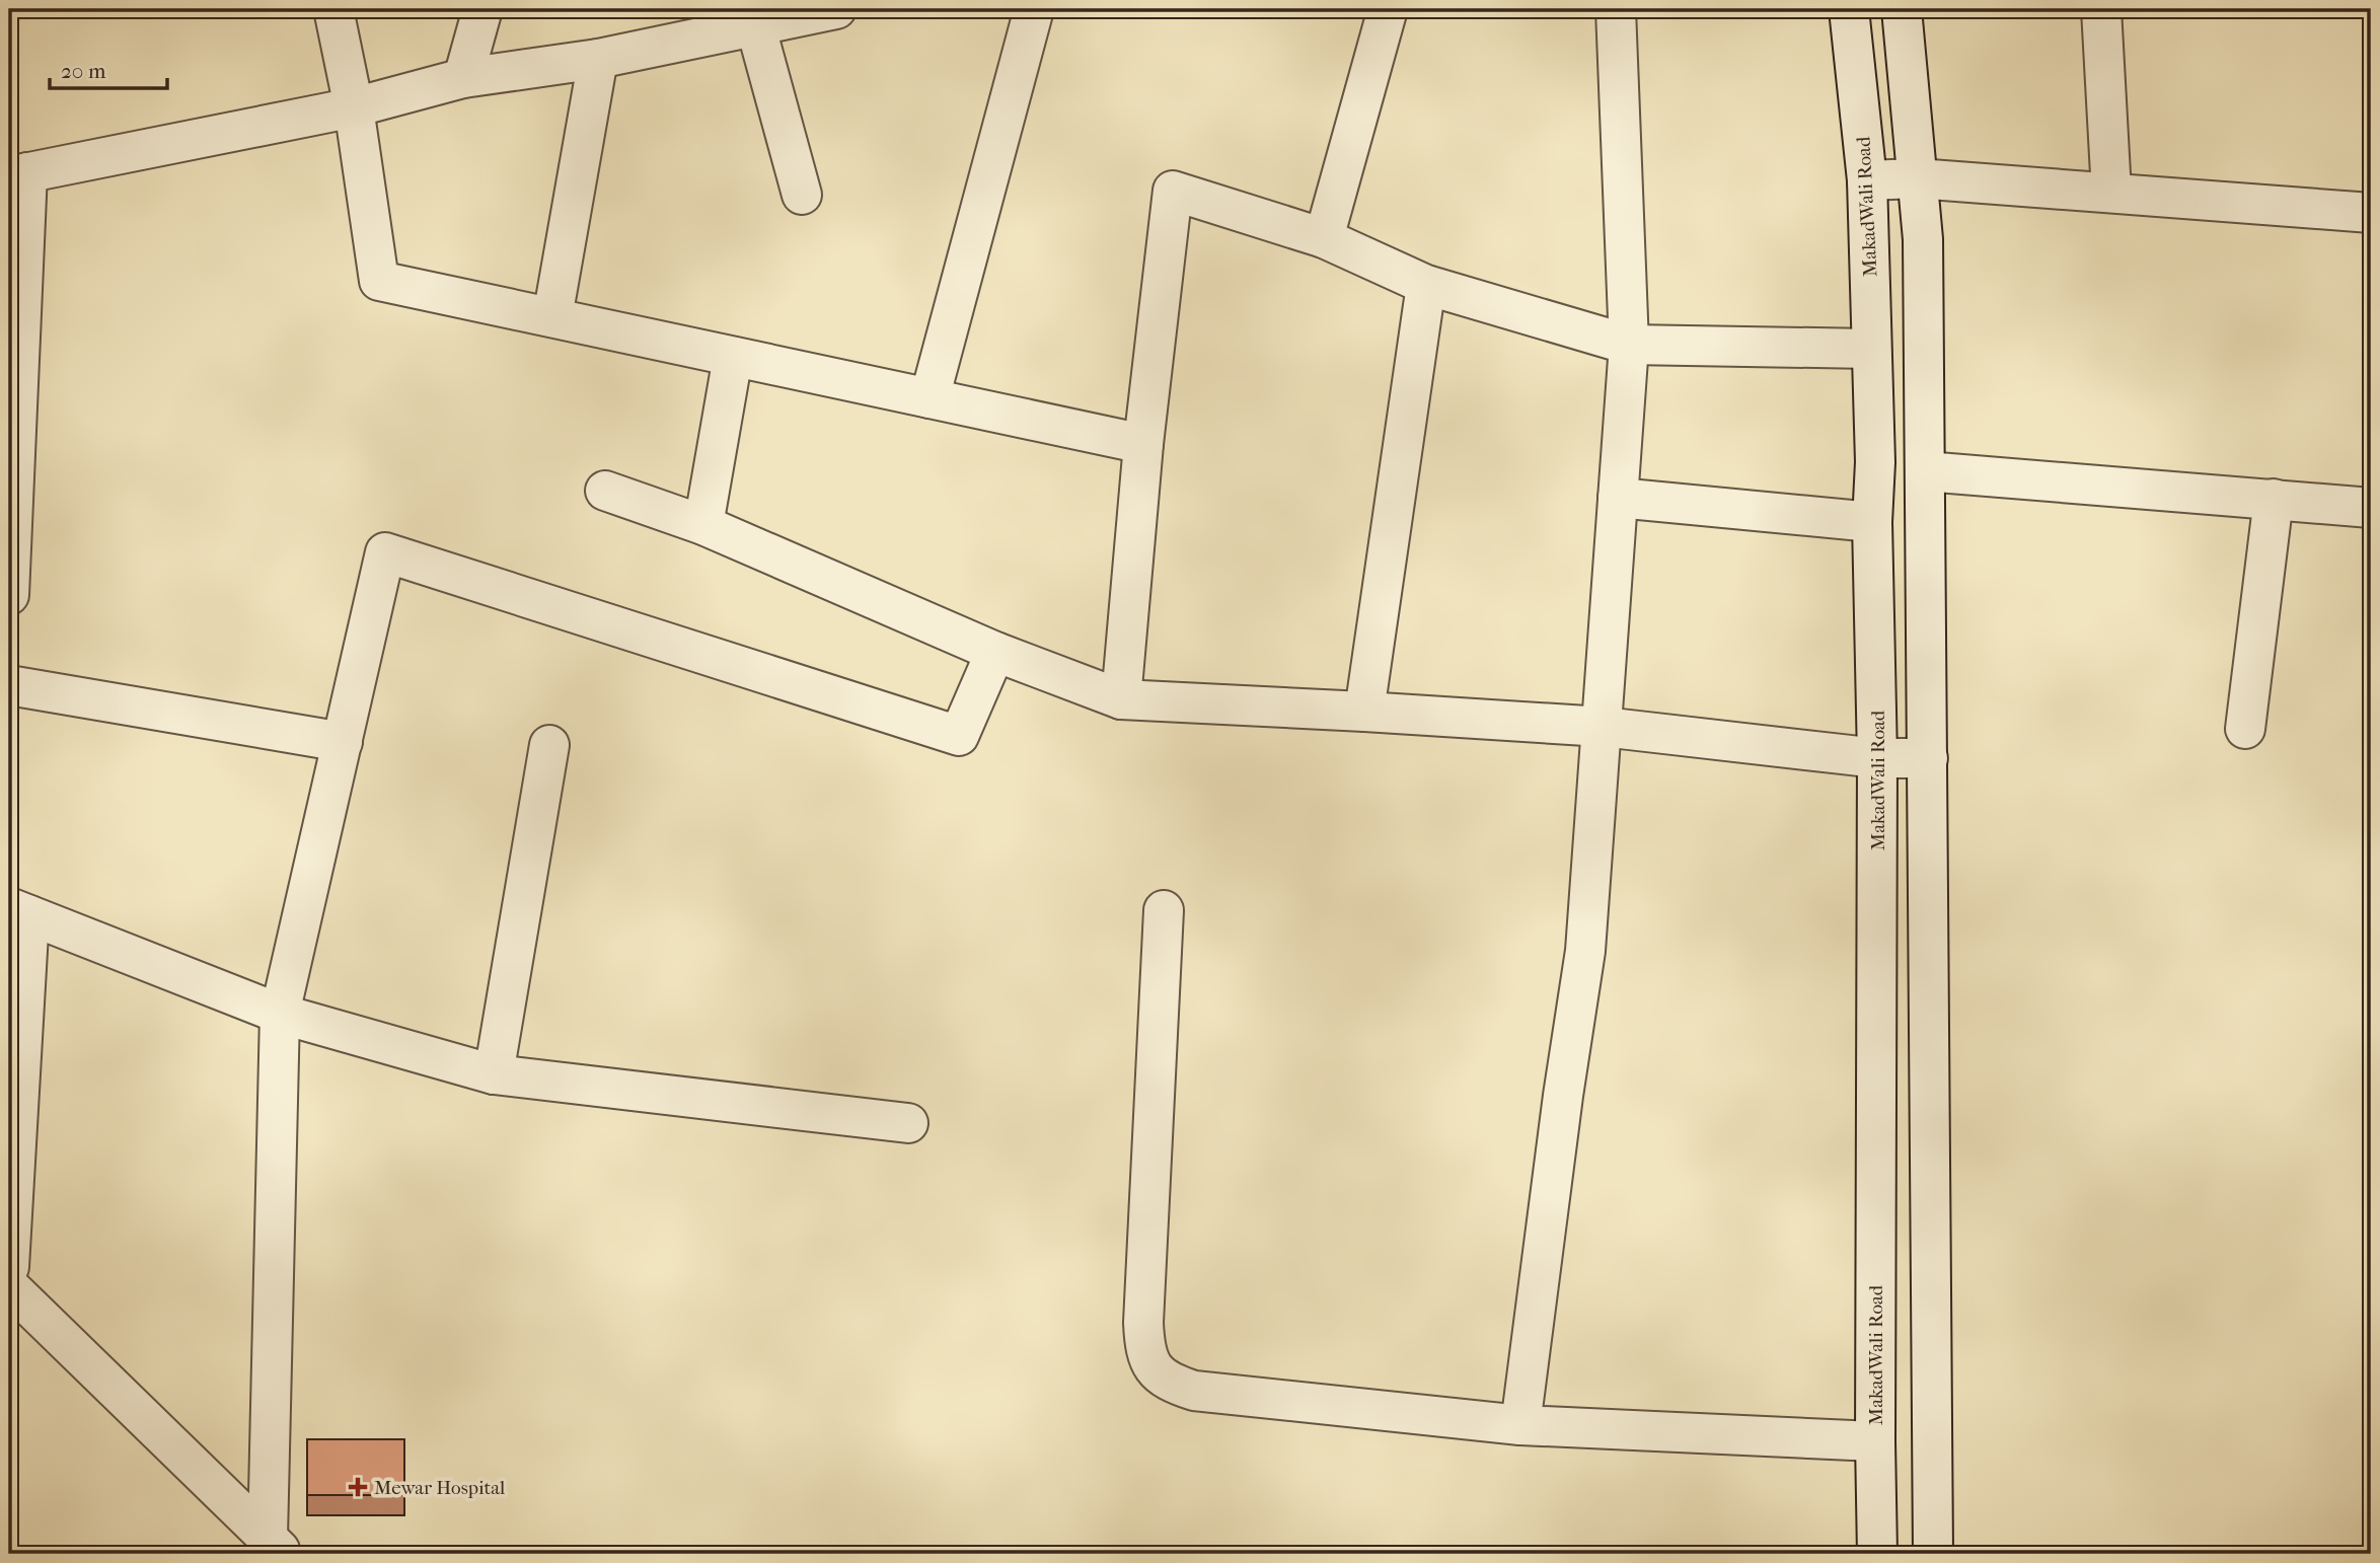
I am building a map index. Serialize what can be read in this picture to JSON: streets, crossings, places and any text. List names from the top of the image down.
{
  "streets": {
    "street": ["MakadWali Road"]
  },
  "places": {
    "health": ["Mewar Hospital"]
  },
  "scale_bar": "20 m"
}
